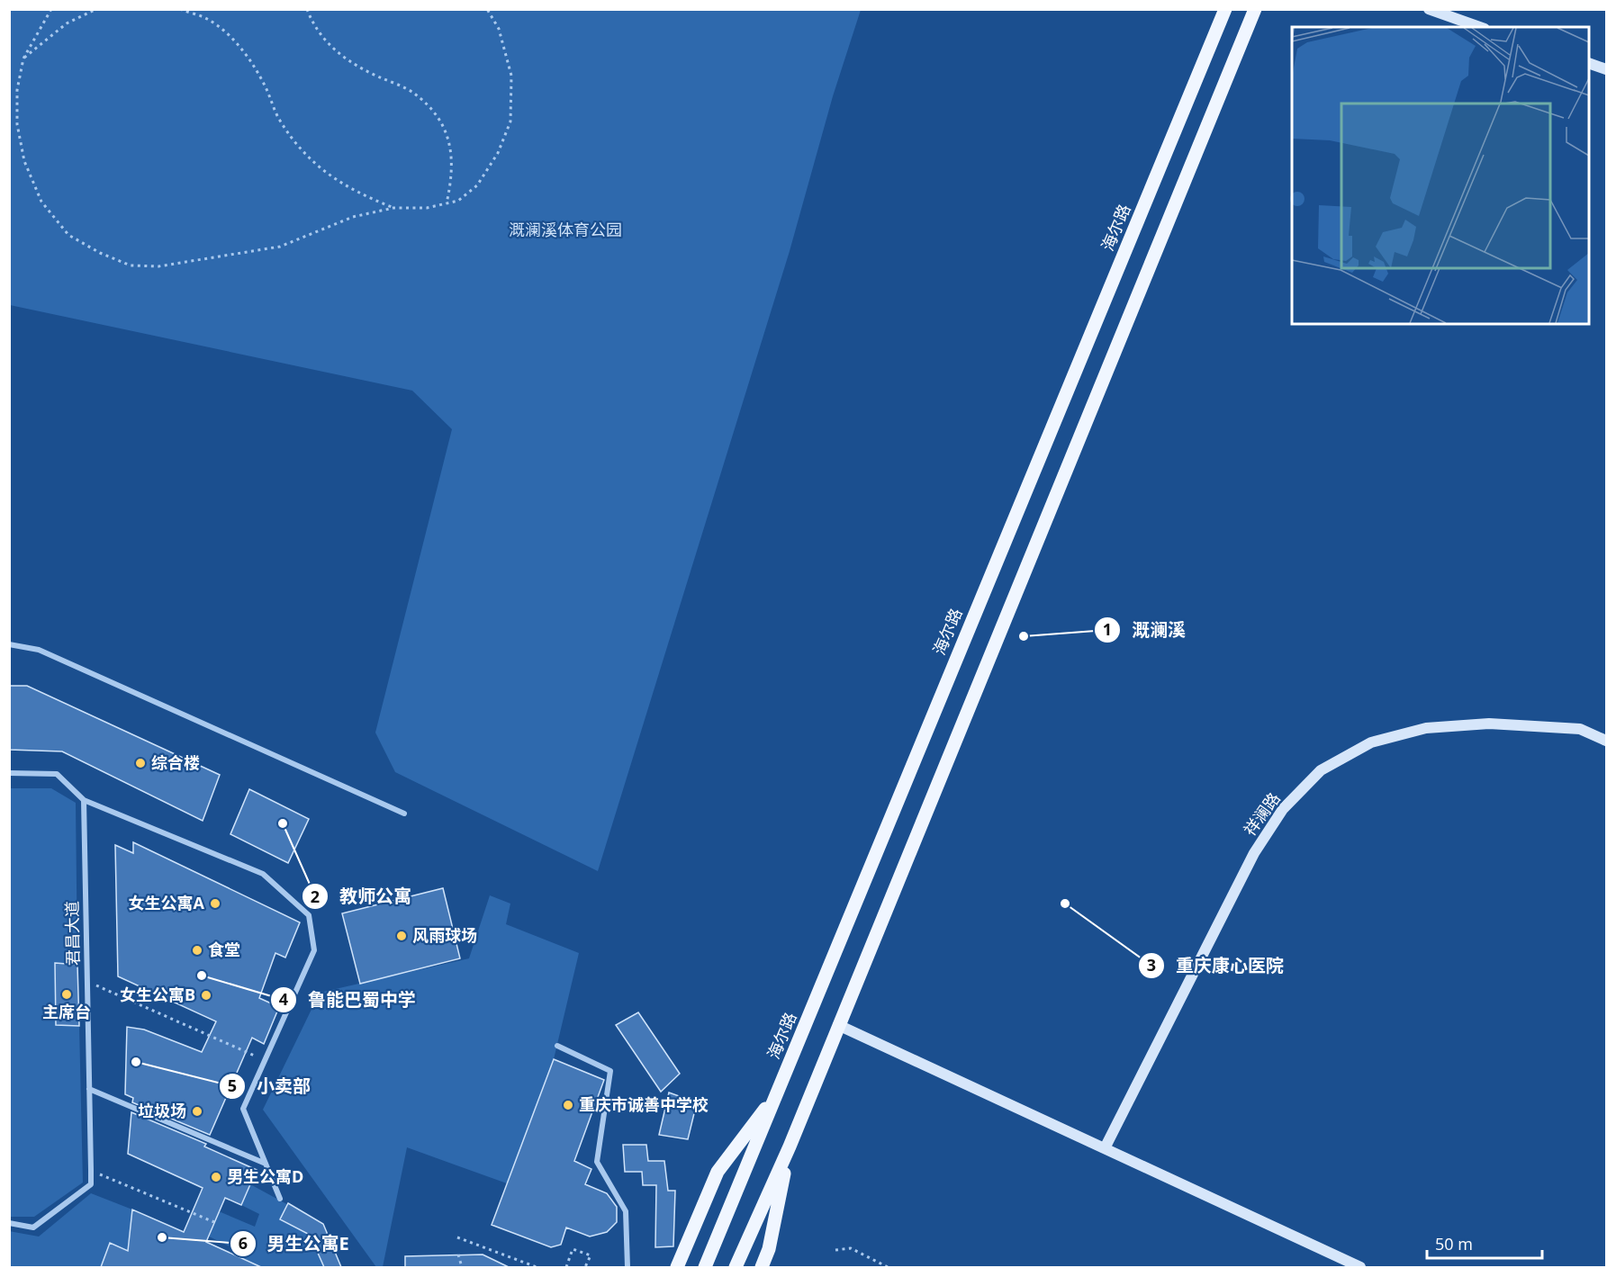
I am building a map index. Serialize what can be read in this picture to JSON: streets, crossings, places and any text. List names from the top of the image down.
{
  "streets": {
    "main road": ["海尔路"],
    "street": ["祥澜路", "君昌大道"]
  },
  "parks": ["溉澜溪体育公园"],
  "places": [
    "溉澜溪",
    "综合楼",
    "教师公寓",
    "女生公寓A",
    "重庆康心医院",
    "风雨球场",
    "食堂",
    "鲁能巴蜀中学",
    "主席台",
    "女生公寓B",
    "小卖部",
    "重庆市诚善中学校",
    "垃圾场",
    "男生公寓D",
    "男生公寓E"
  ],
  "scale_bar": "50 m"
}
